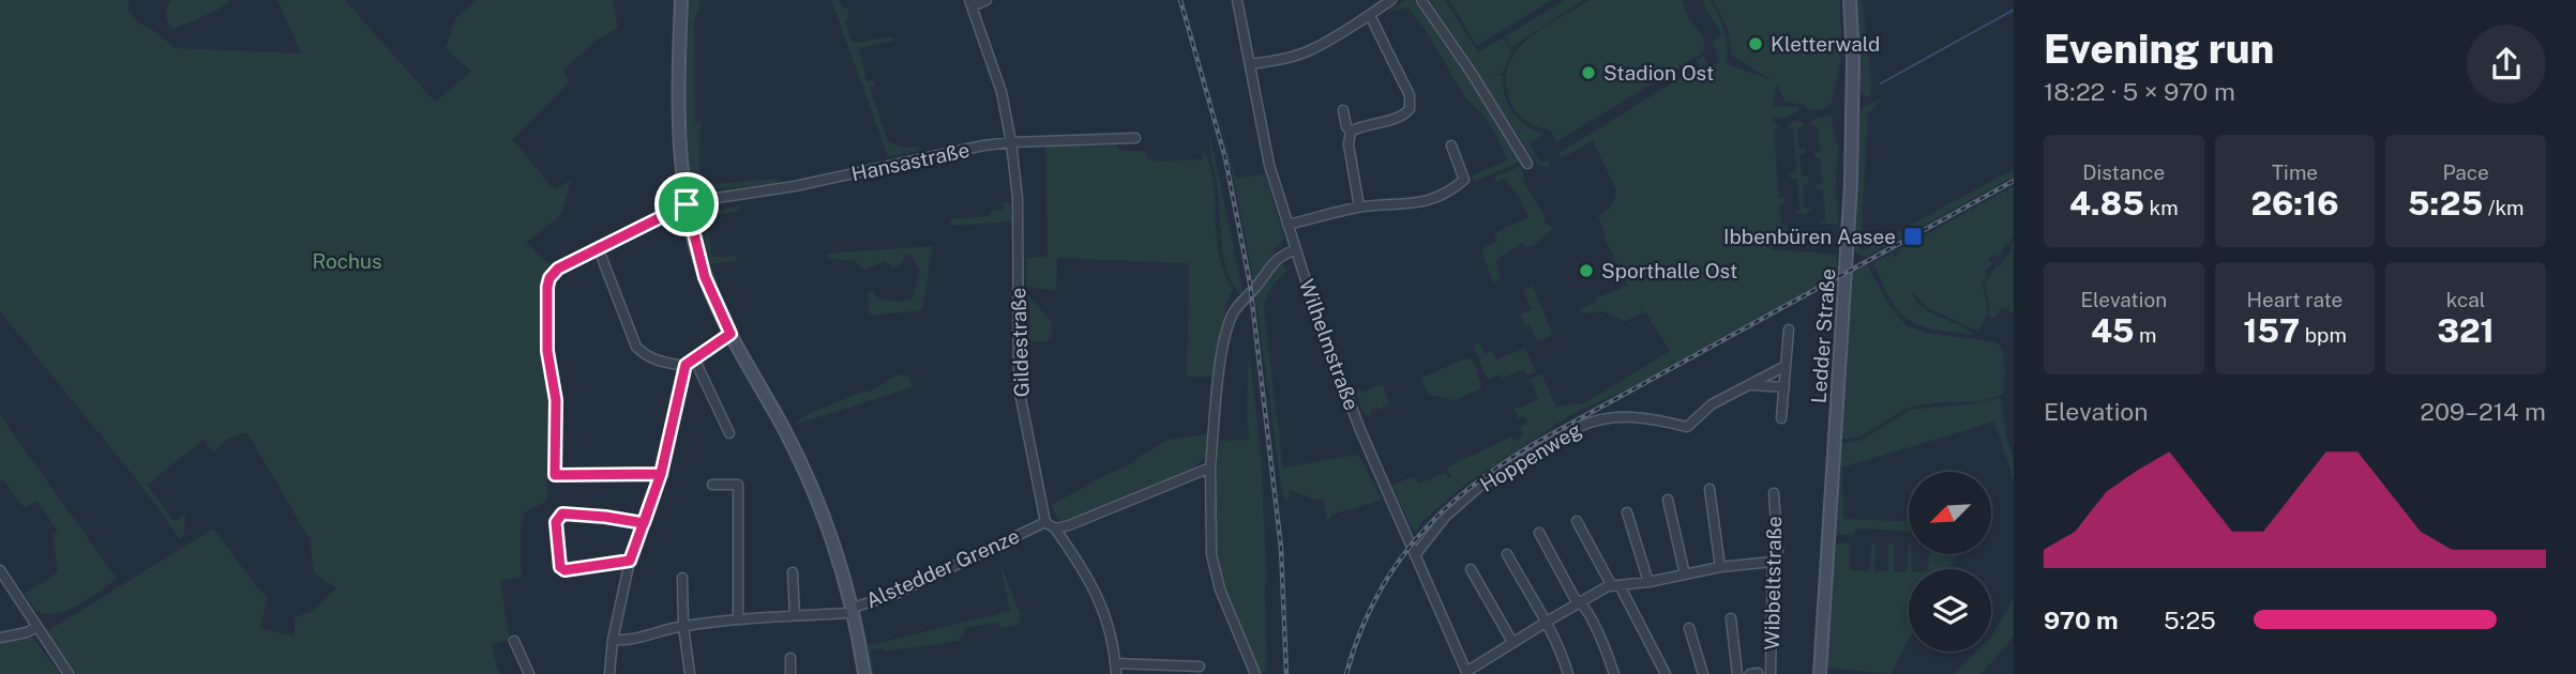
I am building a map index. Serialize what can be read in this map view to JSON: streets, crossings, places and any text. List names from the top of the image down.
{
  "streets": {
    "street": [
      "Hansastraße",
      "Ledder Straße",
      "Gildestraße",
      "Wilhelmstraße",
      "Hoppenweg",
      "Alstedder Grenze",
      "Wibbeltstraße"
    ]
  },
  "crossings": [
    ["Hansastraße", "Gildestraße"],
    ["Gildestraße", "Alstedder Grenze"],
    ["Wilhelmstraße", "Hoppenweg"]
  ],
  "parks": ["Rochus"],
  "places": {
    "other": ["Kletterwald", "Stadion Ost", "Sporthalle Ost"],
    "transit": ["Ibbenbüren Aasee"]
  },
  "north": "bottom left",
  "page": {
    "heading": ["Evening run", "18:22 · 5 × 970 m"],
    "stats": [
      ["Distance", "4.85 km"],
      ["Time", "26:16"],
      ["Pace", "5:25 /km"],
      ["Elevation", "45 m"],
      ["Heart rate", "157 bpm"],
      ["kcal", "321"]
    ],
    "chart": ["Elevation", "209–214 m"],
    "list": [
      {
        "name": "970 m",
        "note": "5:25"
      }
    ]
  }
}
